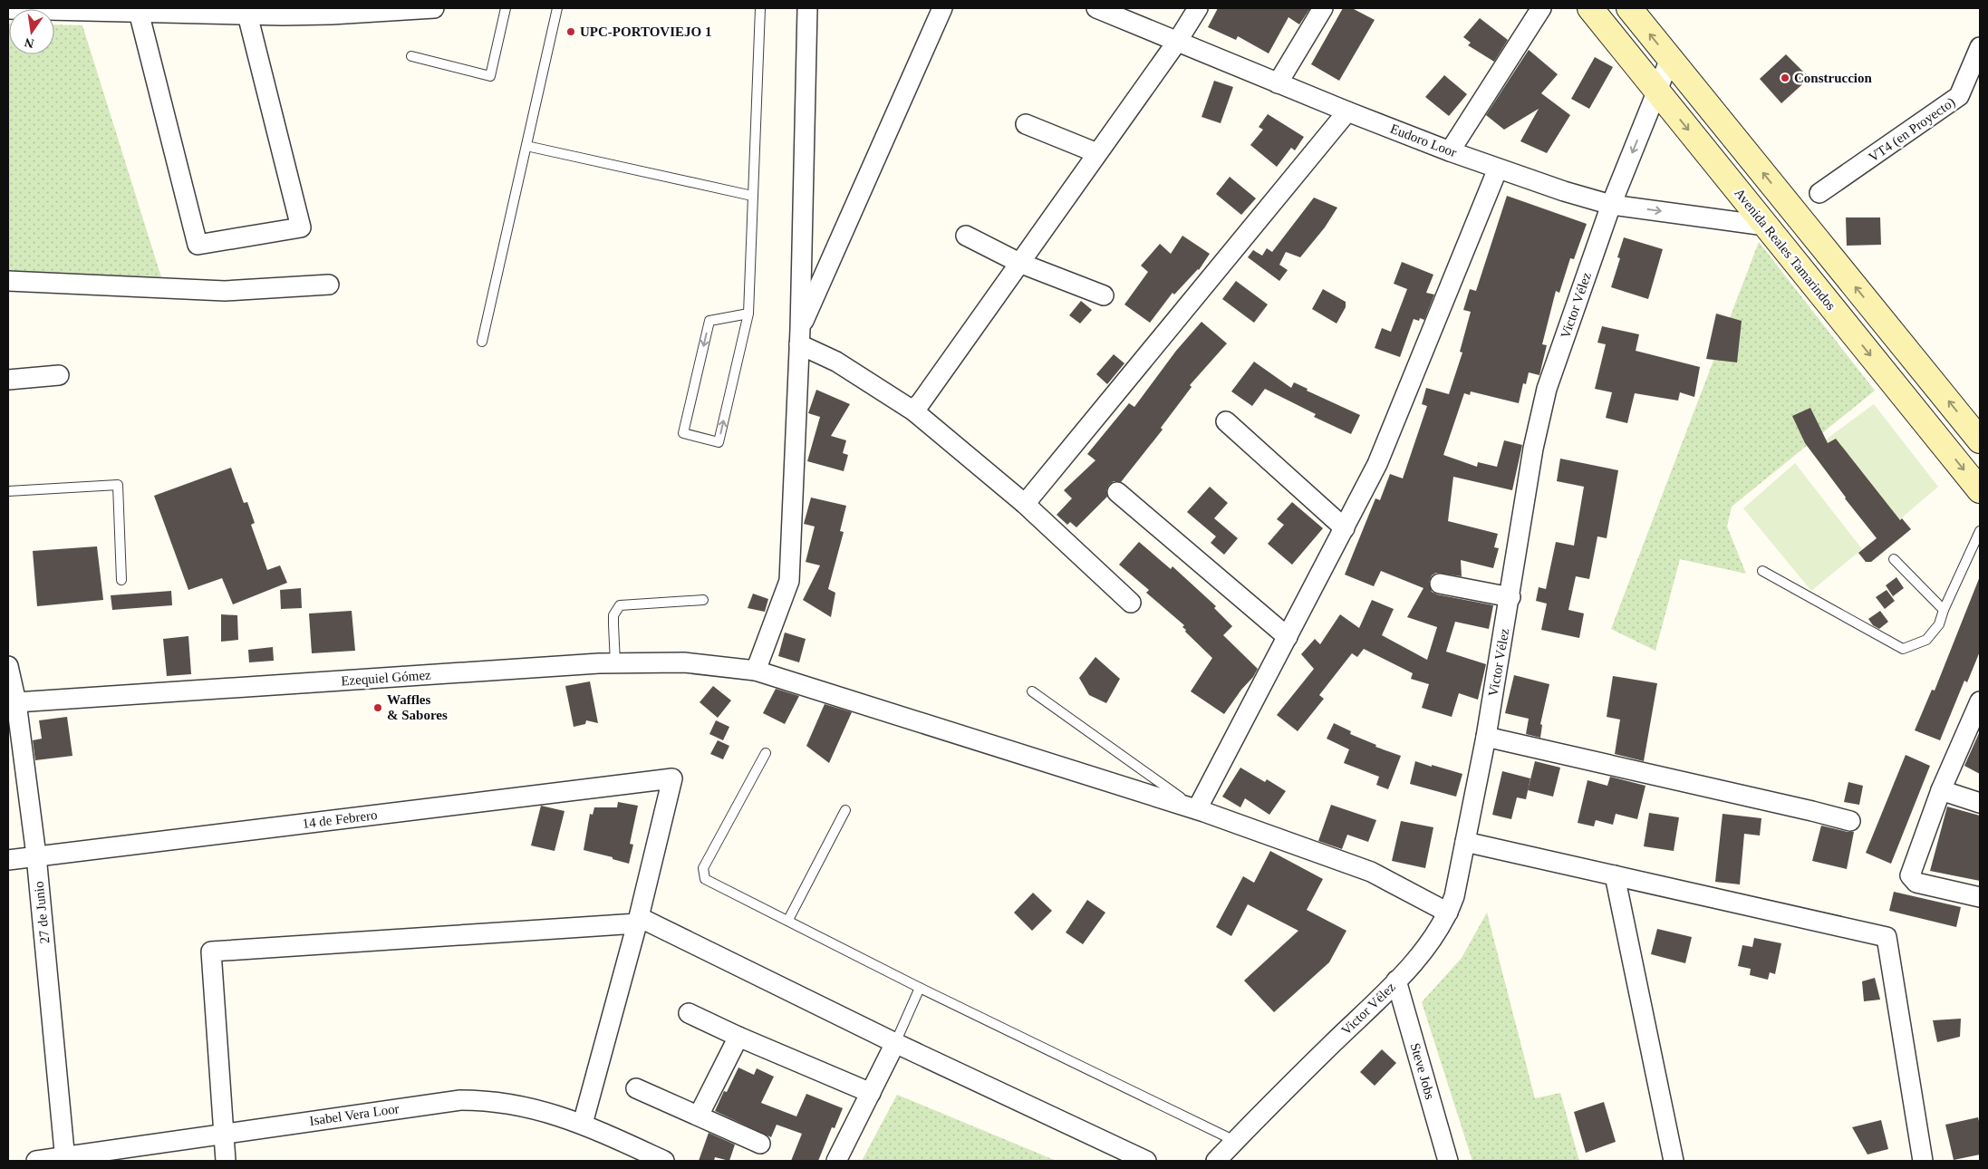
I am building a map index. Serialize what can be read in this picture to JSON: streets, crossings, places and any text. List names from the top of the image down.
{
  "streets": {
    "main road": ["Avenida Reales Tamarindos"],
    "street": [
      "VT4 (en Proyecto)",
      "Eudoro Loor",
      "Victor Vélez",
      "Ezequiel Gómez",
      "14 de Febrero",
      "27 de Junio",
      "Steve Jobs",
      "Isabel Vera Loor"
    ]
  },
  "crossings": [
    ["Eudoro Loor", "Avenida Reales Tamarindos"],
    ["Eudoro Loor", "Victor Vélez"],
    ["Avenida Reales Tamarindos", "Victor Vélez"],
    ["Victor Vélez", "Ezequiel Gómez"],
    ["Victor Vélez", "Steve Jobs"],
    ["Ezequiel Gómez", "27 de Junio"],
    ["14 de Febrero", "27 de Junio"],
    ["27 de Junio", "Isabel Vera Loor"]
  ],
  "places": ["UPC-PORTOVIEJO 1", "Construccion", "Waffles & Sabores"],
  "north": "bottom"
}
